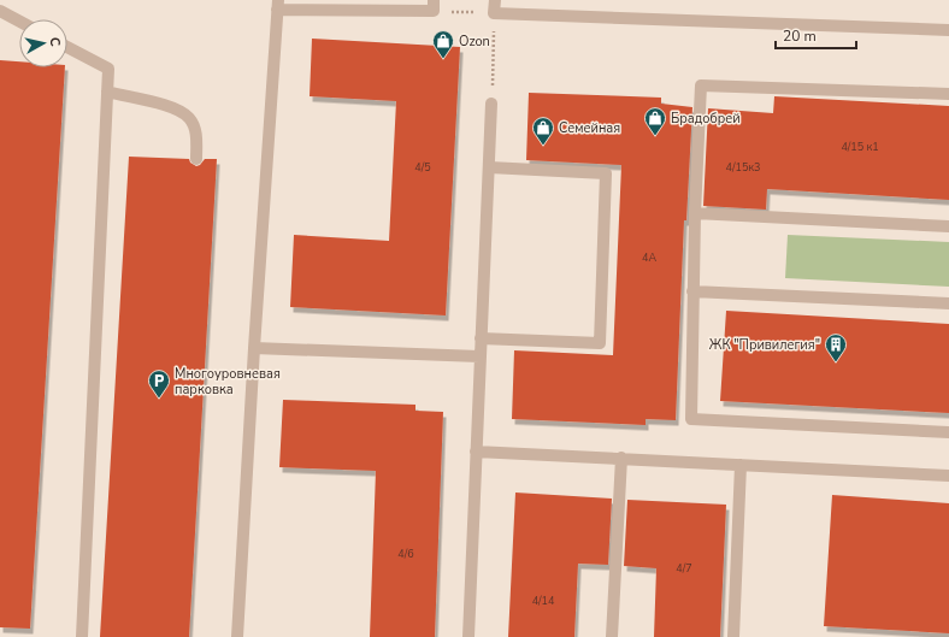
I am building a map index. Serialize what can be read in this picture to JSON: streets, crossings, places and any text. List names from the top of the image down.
{
  "places": {
    "shop": ["Ozon", "Брадобрей", "Семейная"],
    "building": ["ЖК \"Привилегия\""],
    "parking": ["Многоуровневая парковка"]
  },
  "house_numbers": [
    "4/15 к1",
    "4/5",
    "4/15к3",
    "4А",
    "4/6",
    "4/7",
    "4/14"
  ],
  "scale_bar": "20 m",
  "north": "right"
}
